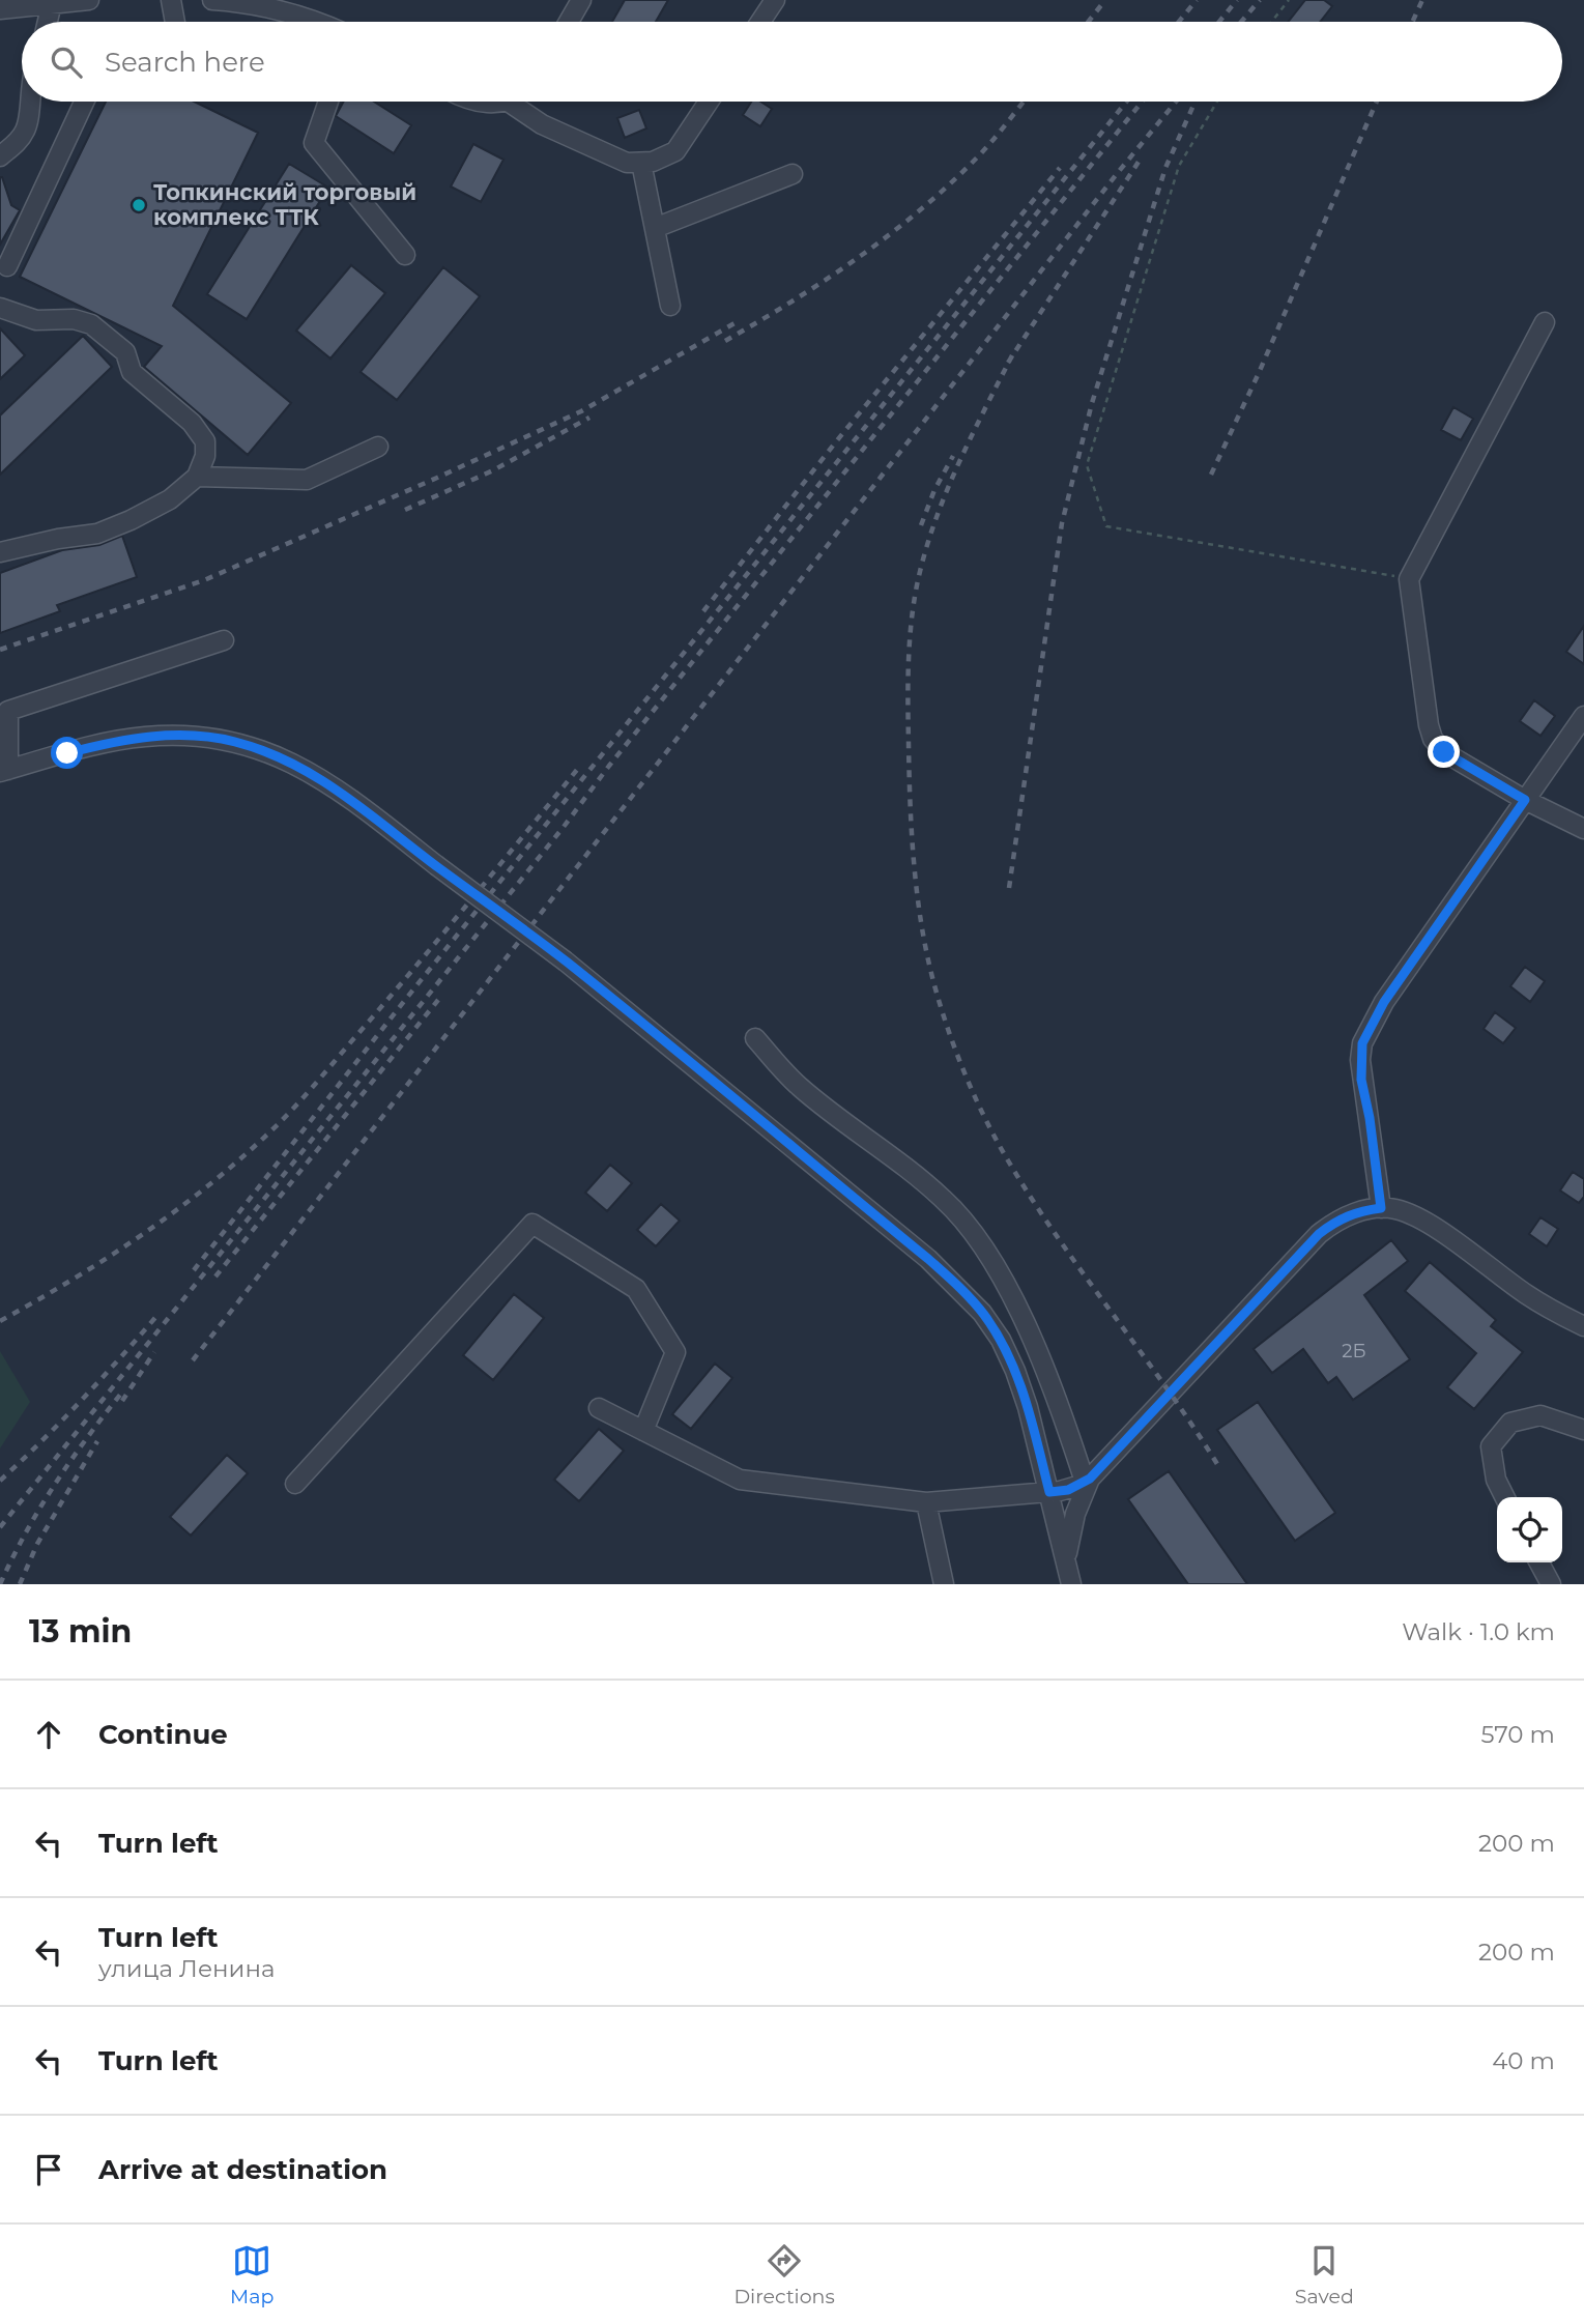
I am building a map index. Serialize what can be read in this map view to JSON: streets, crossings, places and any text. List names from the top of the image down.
{
  "places": ["Топкинский торговый комплекс ТТК"],
  "house_numbers": ["2Б"],
  "page": {
    "search": "Search here",
    "heading": ["13 min", "Walk · 1.0 km"],
    "list": [
      ["Continue", "570 m"],
      ["Turn left", "200 m"],
      ["Turn left", "улица Ленина", "200 m"],
      ["Turn left", "40 m"],
      "Arrive at destination"
    ],
    "nav": ["Map", "Directions", "Saved"]
  }
}
